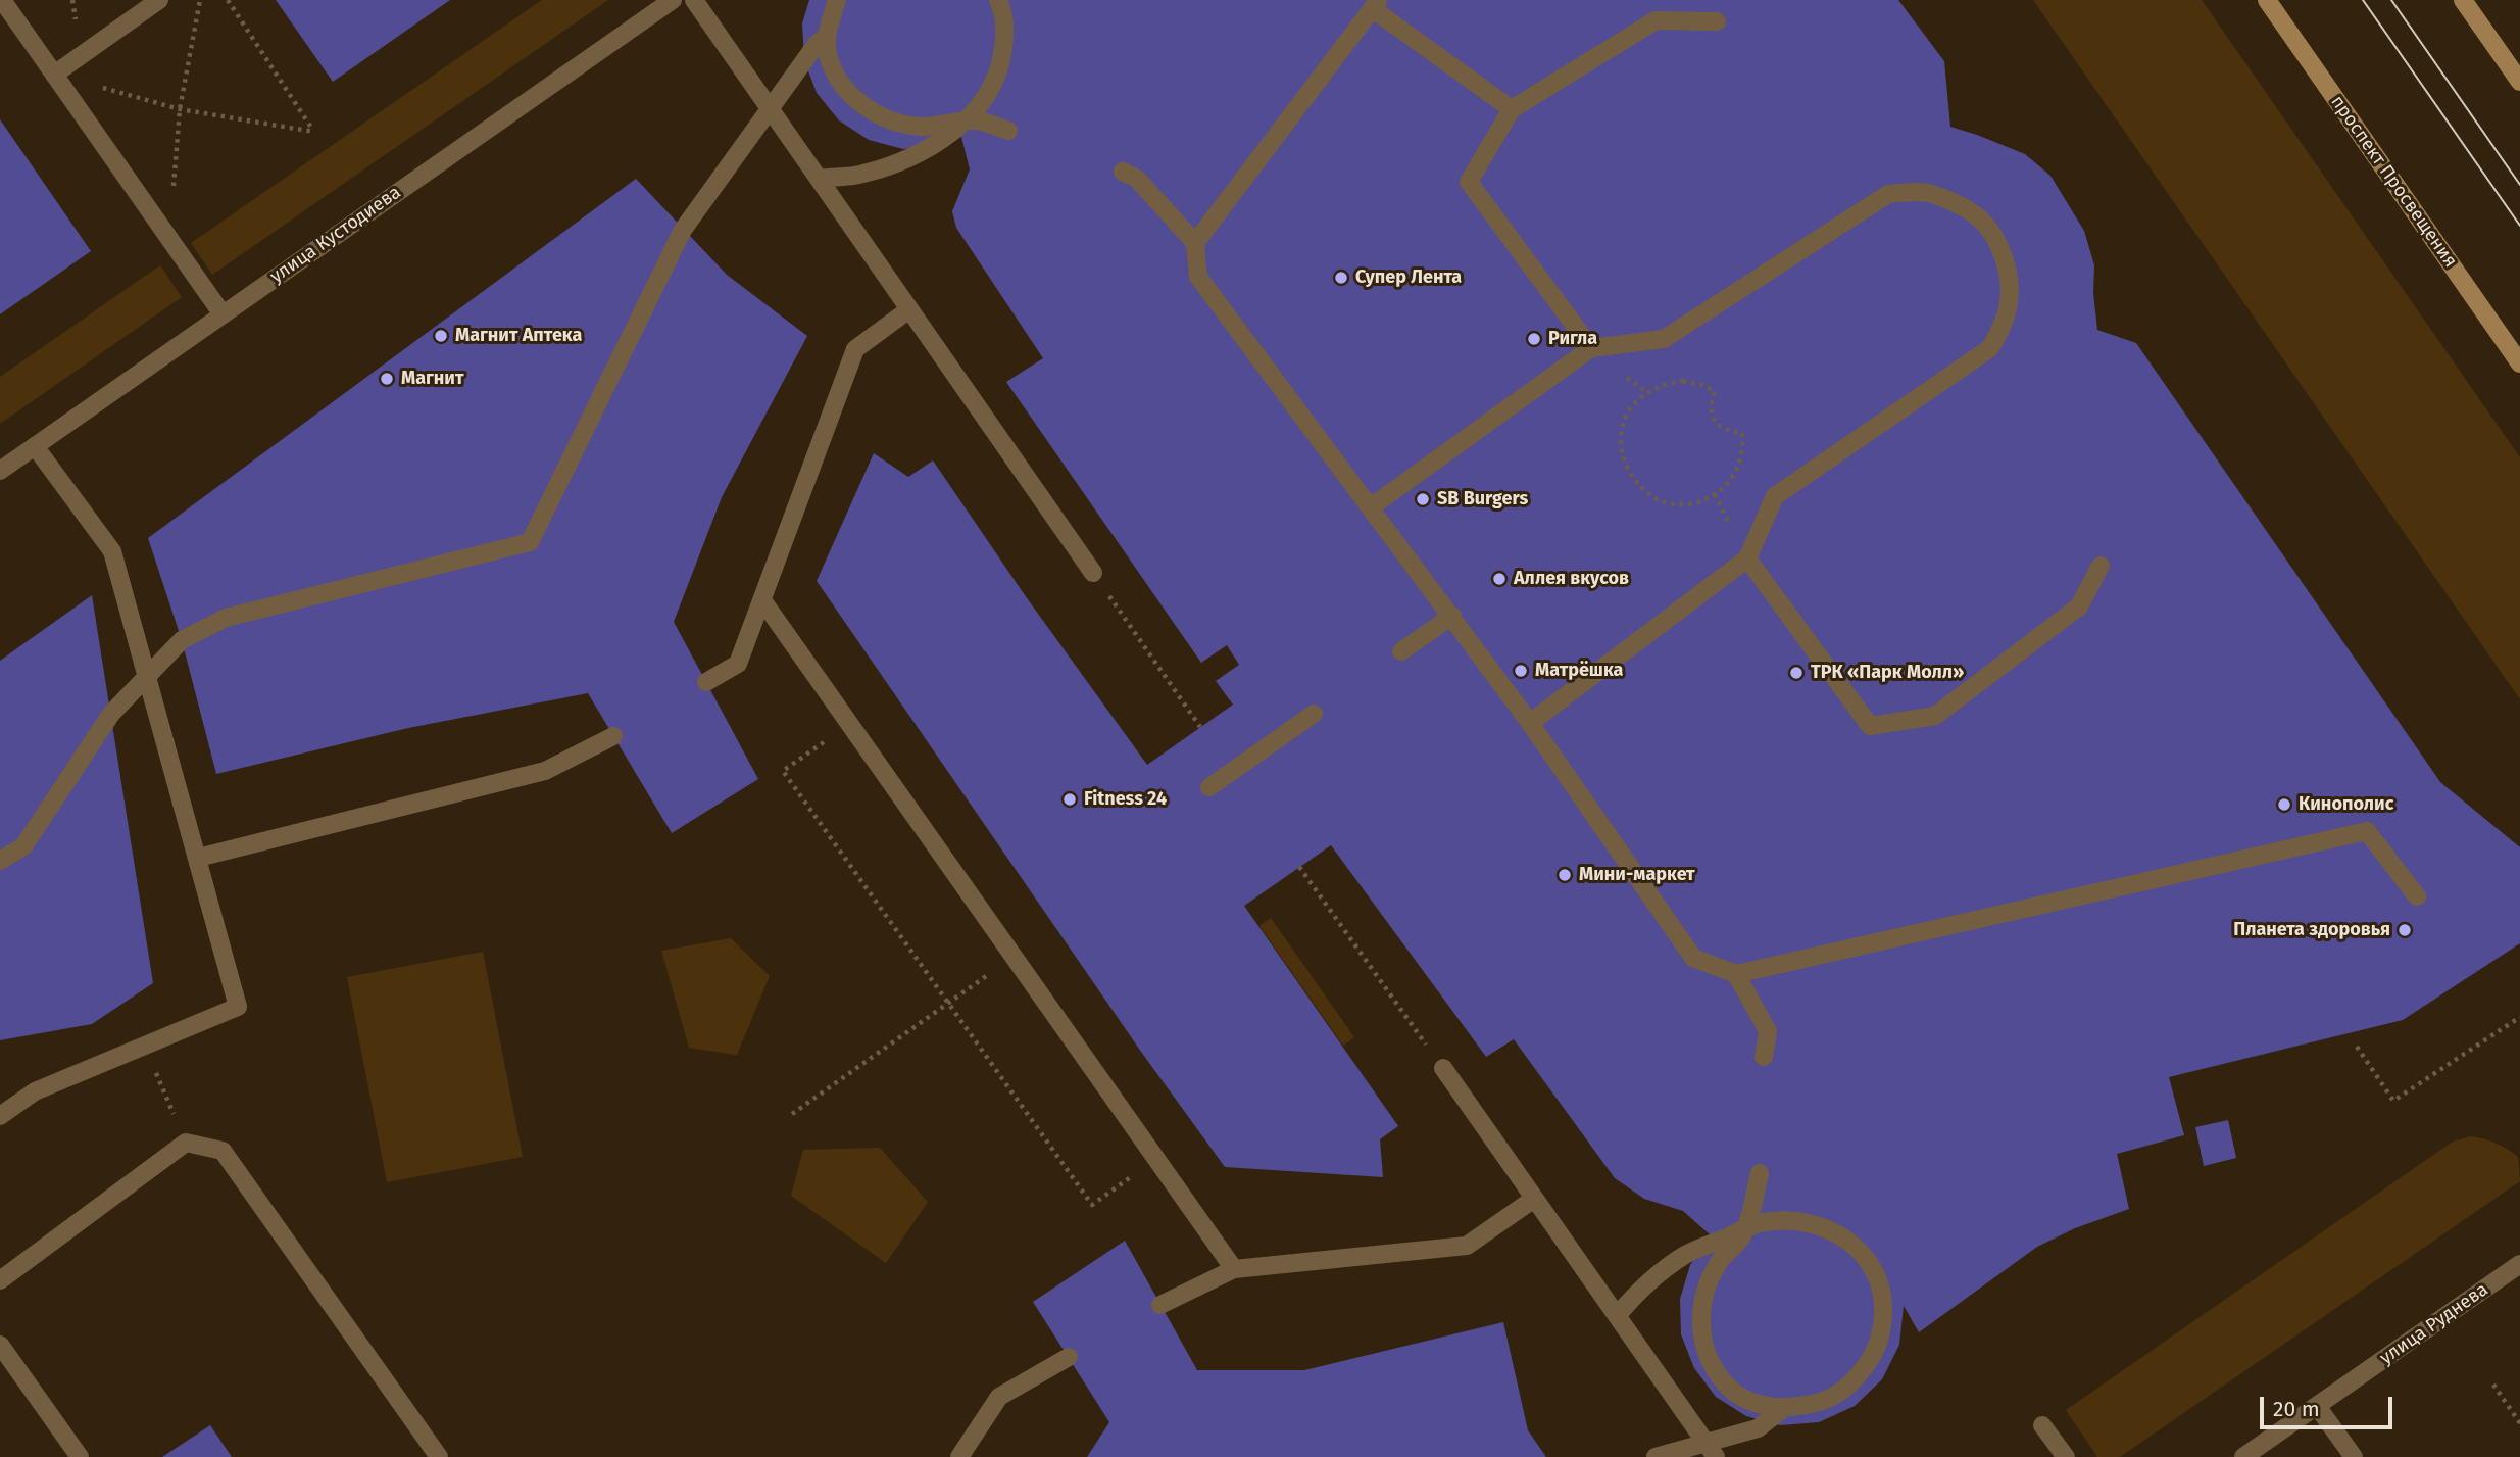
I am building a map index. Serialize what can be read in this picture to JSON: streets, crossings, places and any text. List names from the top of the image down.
{
  "streets": {
    "main road": ["проспект Просвещения"],
    "street": ["улица Кустодиева", "улица Руднева"]
  },
  "places": [
    "Супер Лента",
    "Магнит Аптека",
    "Ригла",
    "Магнит",
    "SB Burgers",
    "Аллея вкусов",
    "Матрёшка",
    "ТРК «Парк Молл»",
    "Fitness 24",
    "Кинополис",
    "Мини-маркет",
    "Планета здоровья"
  ],
  "scale_bar": "20 m"
}
